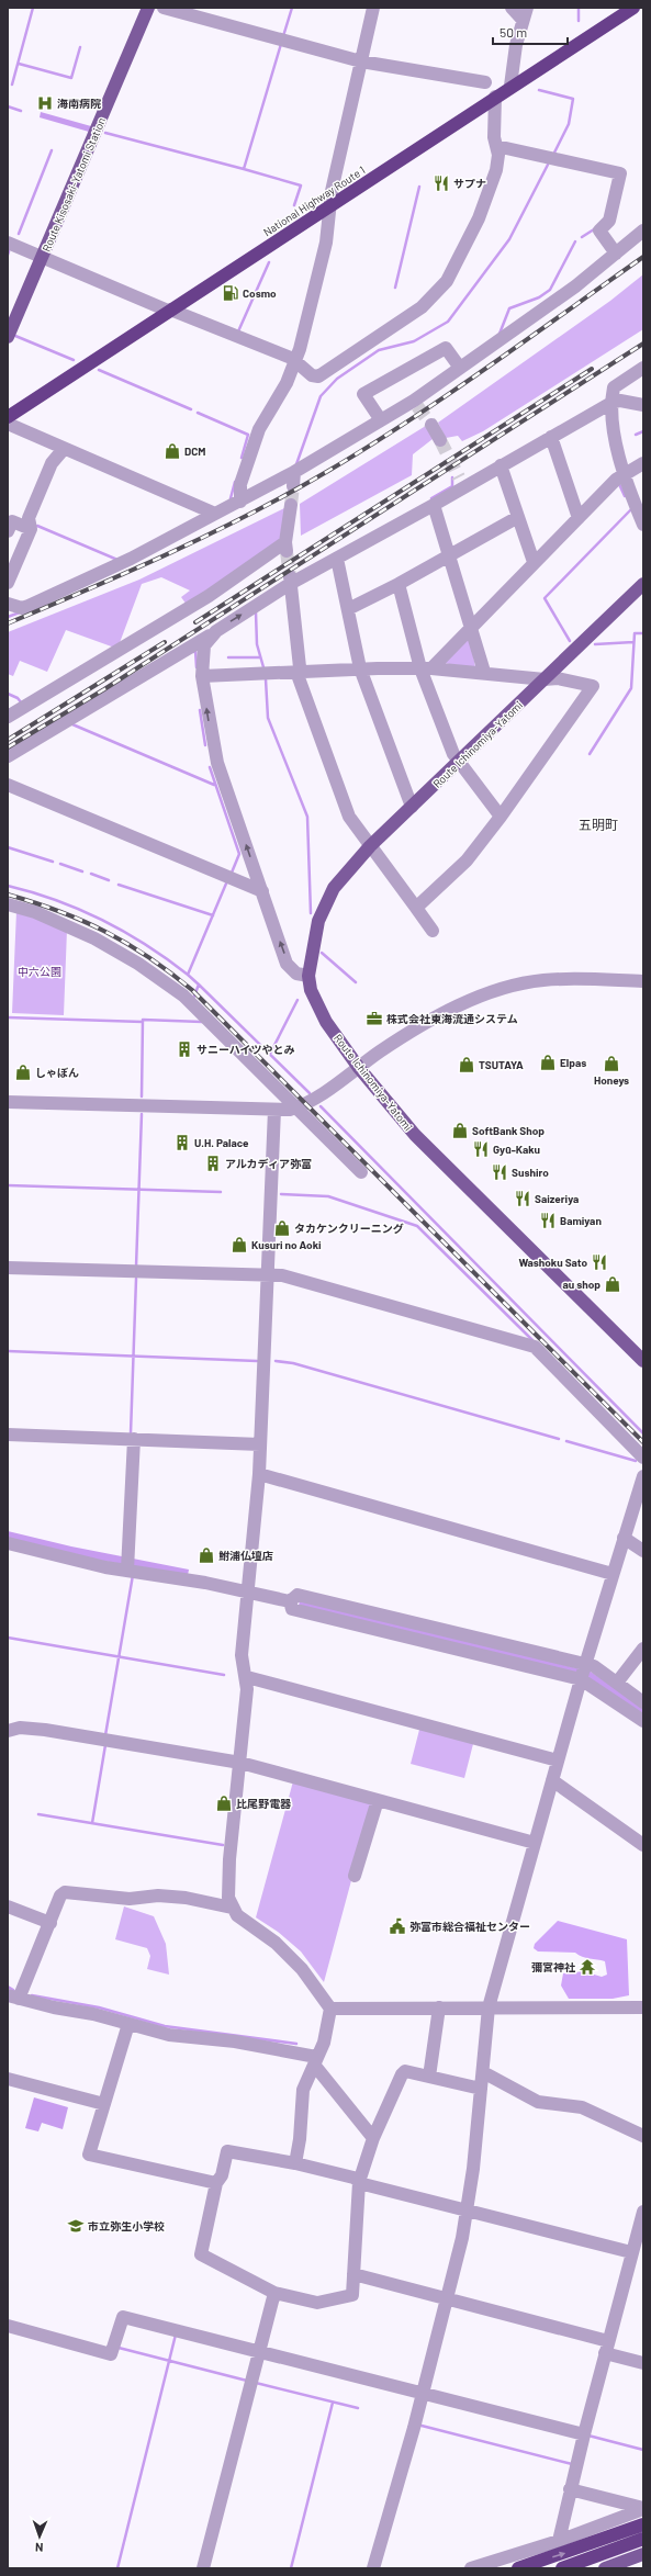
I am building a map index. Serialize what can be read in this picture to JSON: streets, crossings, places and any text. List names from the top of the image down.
{
  "streets": {
    "highway": ["National Highway Route 1"],
    "main road": ["Route Kisosaki-Yatomi Station", "Route Ichinomiya-Yatomi"]
  },
  "districts": ["五明町"],
  "parks": ["中六公園"],
  "places": {
    "hospital": ["海南病院"],
    "restaurant": [
      "サプナ",
      "Gyū-Kaku",
      "Sushiro",
      "Saizeriya",
      "Bamiyan",
      "Washoku Sato"
    ],
    "fuel station": ["Cosmo"],
    "shop": [
      "DCM",
      "Elpas",
      "Honeys",
      "TSUTAYA",
      "しゃぼん",
      "SoftBank Shop",
      "タカケンクリーニング",
      "Kusuri no Aoki",
      "au shop",
      "鮒浦仏壇店",
      "比尾野電器"
    ],
    "office": ["株式会社東海流通システム"],
    "building": ["サニーハイツやとみ", "U.H. Palace", "アルカディア弥富"],
    "public building": ["弥富市総合福祉センター"],
    "temple": ["彌宮神社"],
    "school or university": ["市立弥生小学校"]
  },
  "scale_bar": "50 m",
  "north": "bottom"
}
